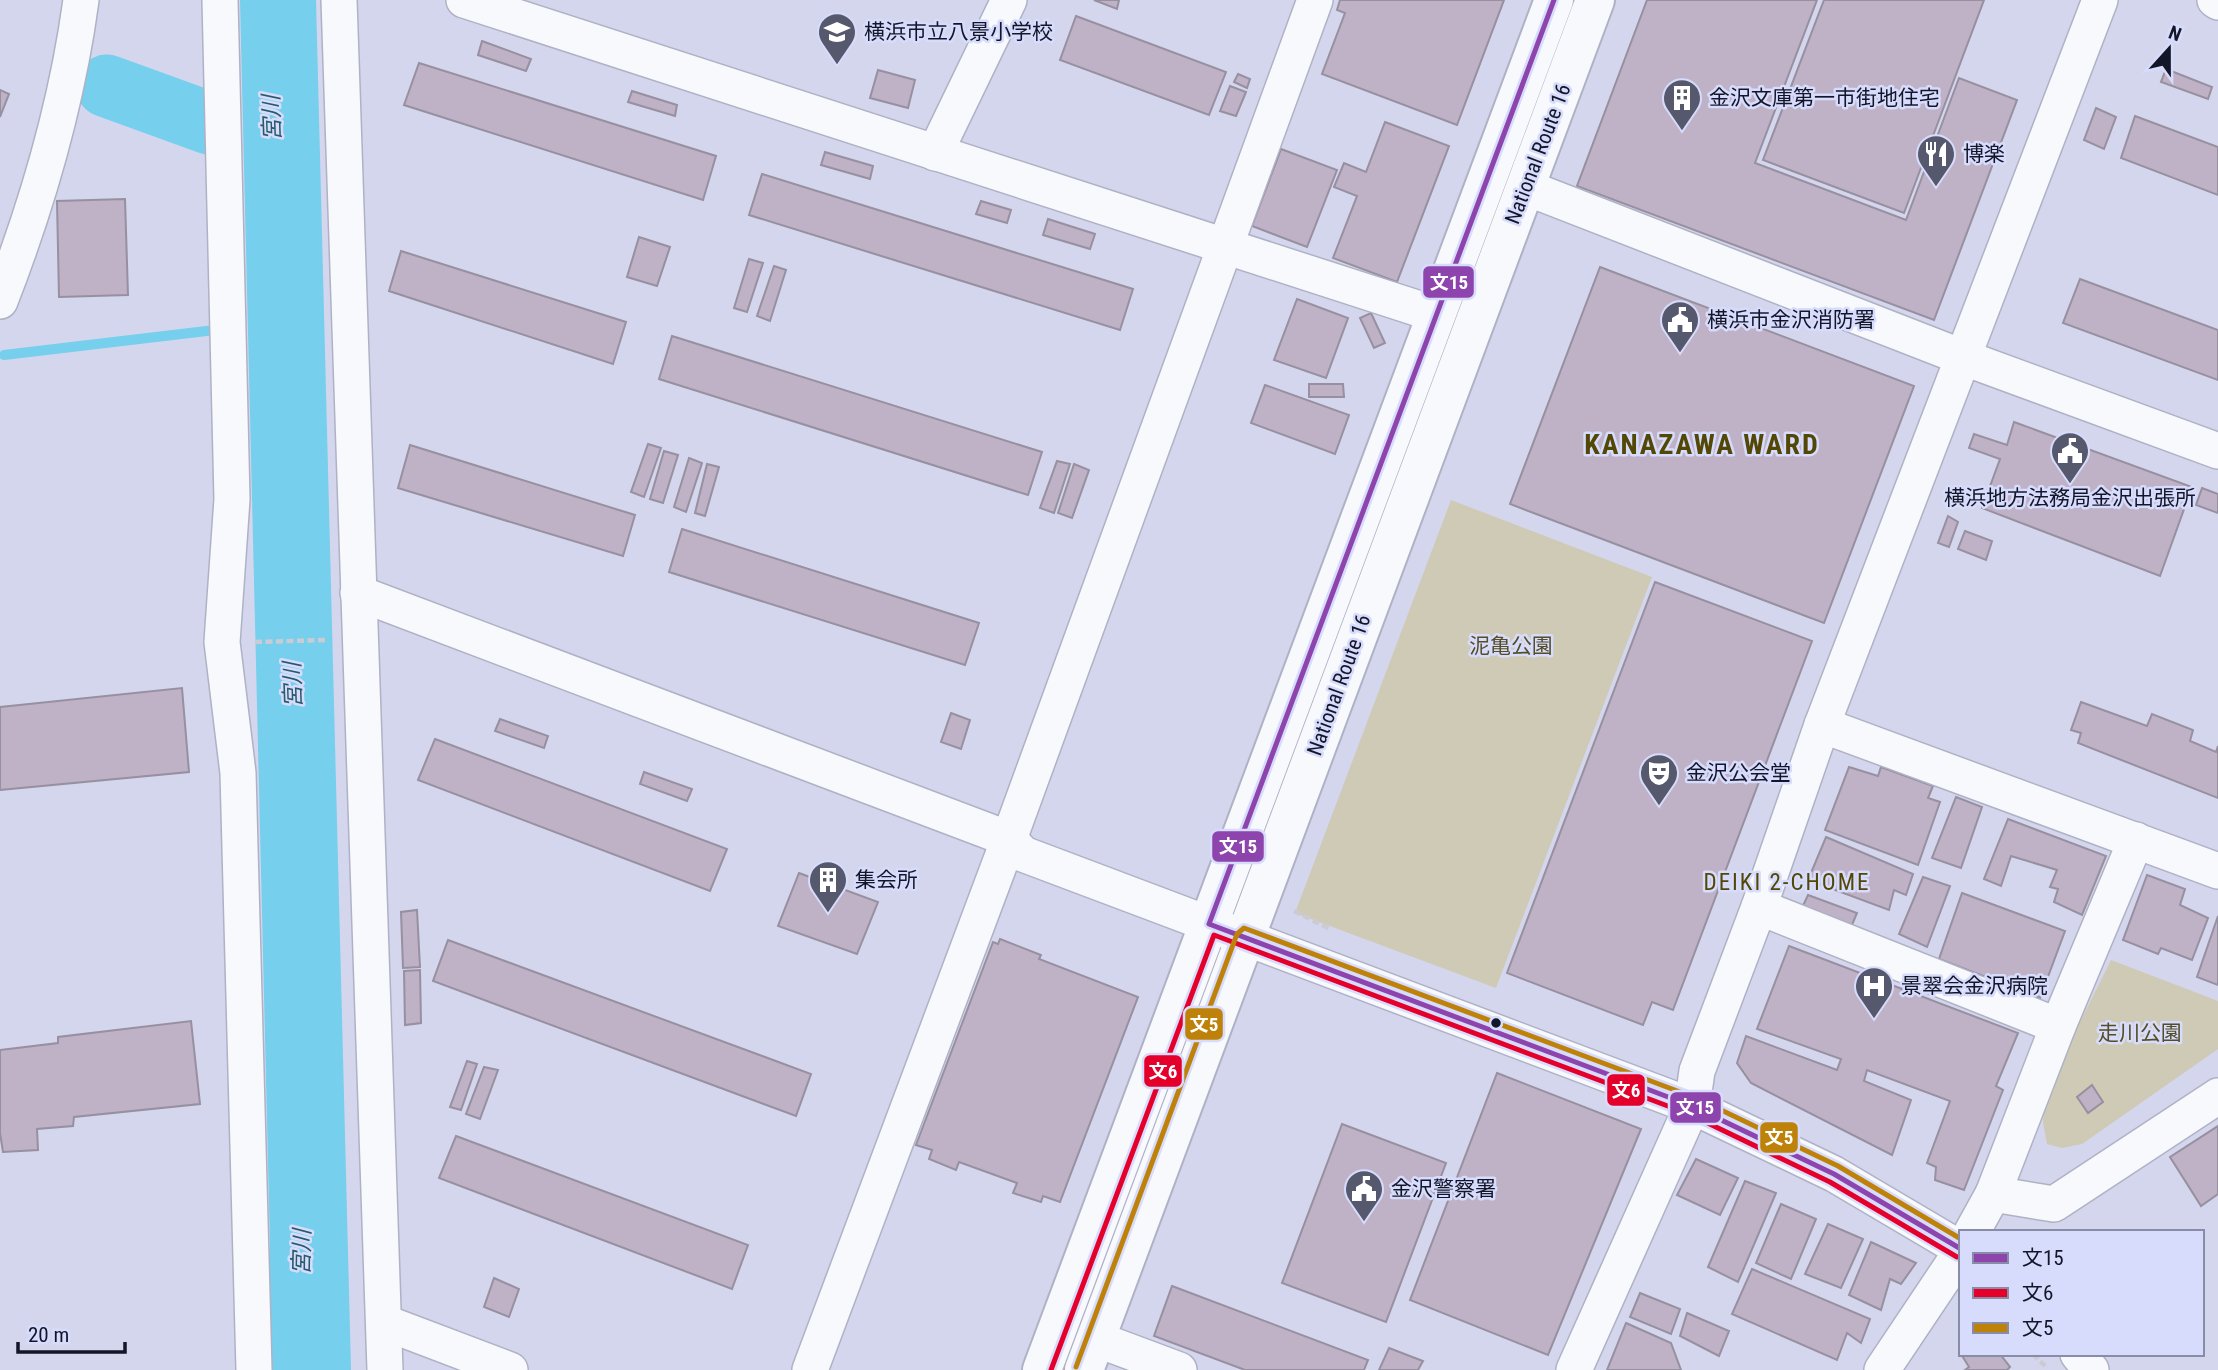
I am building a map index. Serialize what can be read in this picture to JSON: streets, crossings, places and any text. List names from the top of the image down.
{
  "streets": {
    "highway": ["National Route 16"]
  },
  "districts": ["KANAZAWA WARD", "DEIKI 2-CHOME"],
  "water": ["宮川"],
  "parks": ["泥亀公園", "走川公園"],
  "places": {
    "school or university": ["横浜市立八景小学校"],
    "building": ["金沢文庫第一市街地住宅", "集会所"],
    "restaurant": ["博楽"],
    "public building": ["横浜市金沢消防署", "横浜地方法務局金沢出張所", "金沢警察署"],
    "theatre": ["金沢公会堂"],
    "hospital": ["景翠会金沢病院"]
  },
  "lines": ["transit line 文15", "transit line 文5", "transit line 文6"],
  "legend": ["文15", "文6", "文5"],
  "scale_bar": "20 m",
  "north": "top"
}
